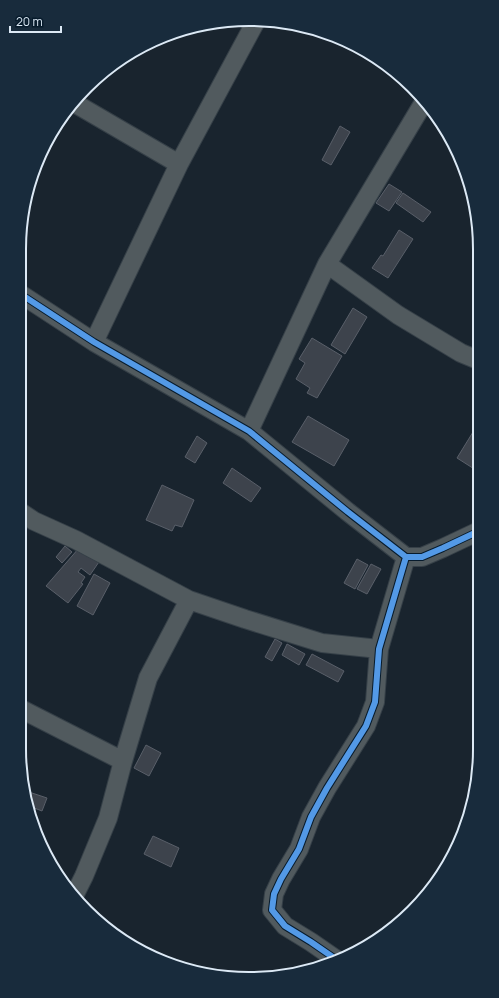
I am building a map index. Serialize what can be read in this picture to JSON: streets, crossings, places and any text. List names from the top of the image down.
{
  "scale_bar": "20 m"
}
